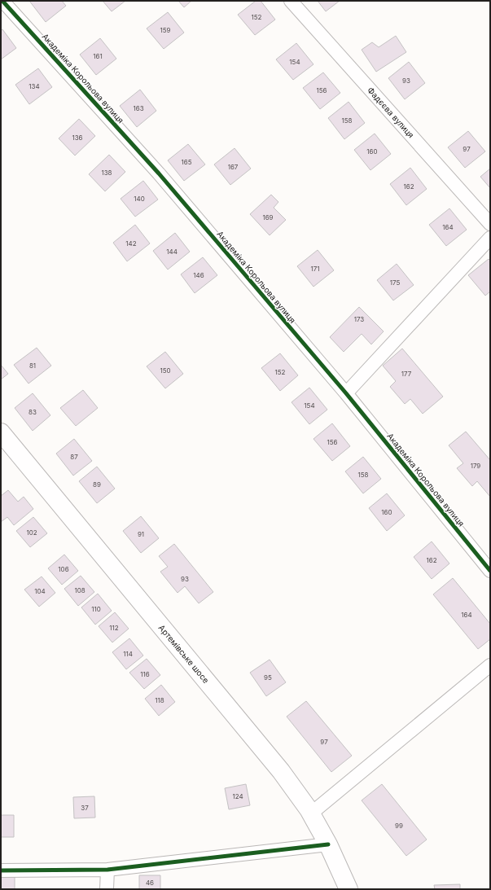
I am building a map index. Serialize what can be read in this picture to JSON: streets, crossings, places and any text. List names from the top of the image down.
{
  "streets": {
    "main road": ["Артемівське шосе"],
    "street": ["Академіка Корольова вулиця", "Фадєєва вулиця"]
  },
  "house_numbers": [
    "152",
    "159",
    "161",
    "154",
    "93",
    "134",
    "156",
    "163",
    "158",
    "136",
    "97",
    "160",
    "165",
    "167",
    "138",
    "162",
    "140",
    "169",
    "164",
    "142",
    "144",
    "171",
    "146",
    "175",
    "173",
    "81",
    "150",
    "152",
    "177",
    "154",
    "83",
    "156",
    "87",
    "179",
    "158",
    "89",
    "160",
    "102",
    "91",
    "162",
    "106",
    "93",
    "108",
    "104",
    "110",
    "164",
    "112",
    "114",
    "116",
    "95",
    "118",
    "97",
    "124",
    "37",
    "99",
    "46"
  ]
}
